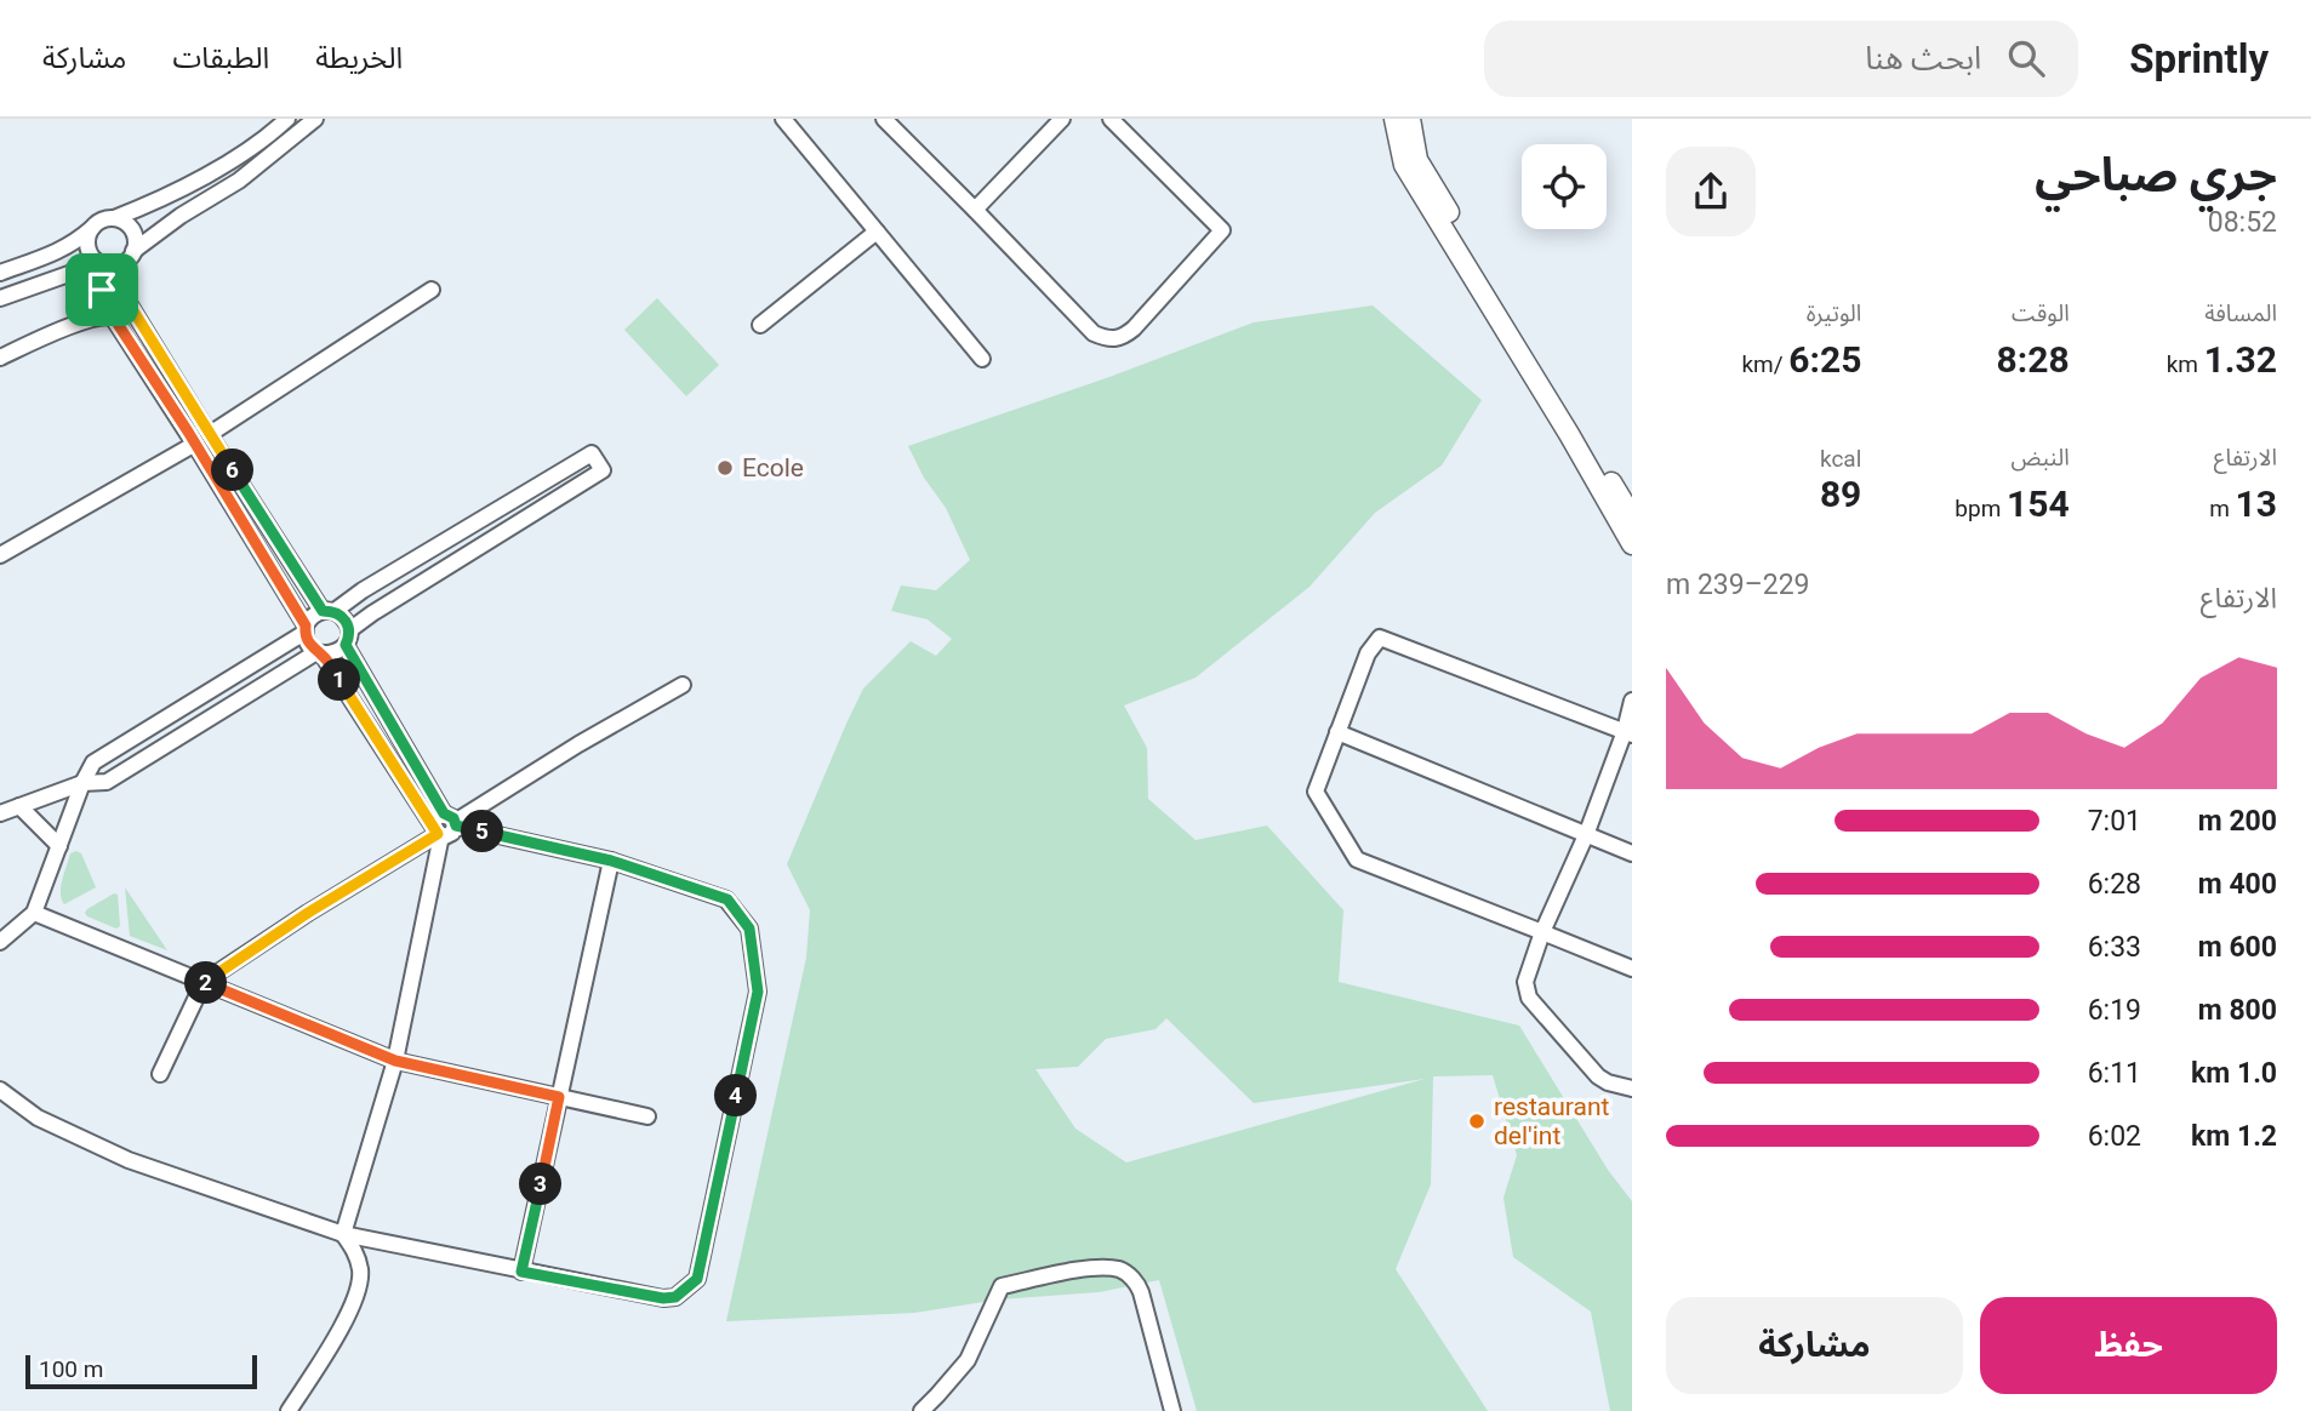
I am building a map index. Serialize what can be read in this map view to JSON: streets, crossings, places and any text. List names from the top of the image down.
{
  "places": ["Ecole", "restaurant del'int"],
  "scale_bar": "100 m",
  "page": {
    "header": "Sprintly",
    "search": "ابحث هنا",
    "nav": ["الخريطة", "الطبقات", "مشاركة"],
    "heading": ["جري صباحي", "08:52"],
    "stats": [
      ["المسافة", "1.32 km"],
      ["الوقت", "8:28"],
      ["الوتيرة", "6:25 /km"],
      ["الارتفاع", "13 m"],
      ["النبض", "154 bpm"],
      ["kcal", "89"]
    ],
    "pins": [
      "6",
      "1",
      "5",
      "2",
      "4",
      "3"
    ],
    "chart": ["الارتفاع", "229–239 m"],
    "list": [
      {
        "name": "200 m",
        "note": "7:01"
      },
      {
        "name": "400 m",
        "note": "6:28"
      },
      {
        "name": "600 m",
        "note": "6:33"
      },
      {
        "name": "800 m",
        "note": "6:19"
      },
      {
        "name": "1.0 km",
        "note": "6:11"
      },
      {
        "name": "1.2 km",
        "note": "6:02"
      }
    ],
    "buttons": ["حفظ", "مشاركة"],
    "scale": "100 m"
  }
}
